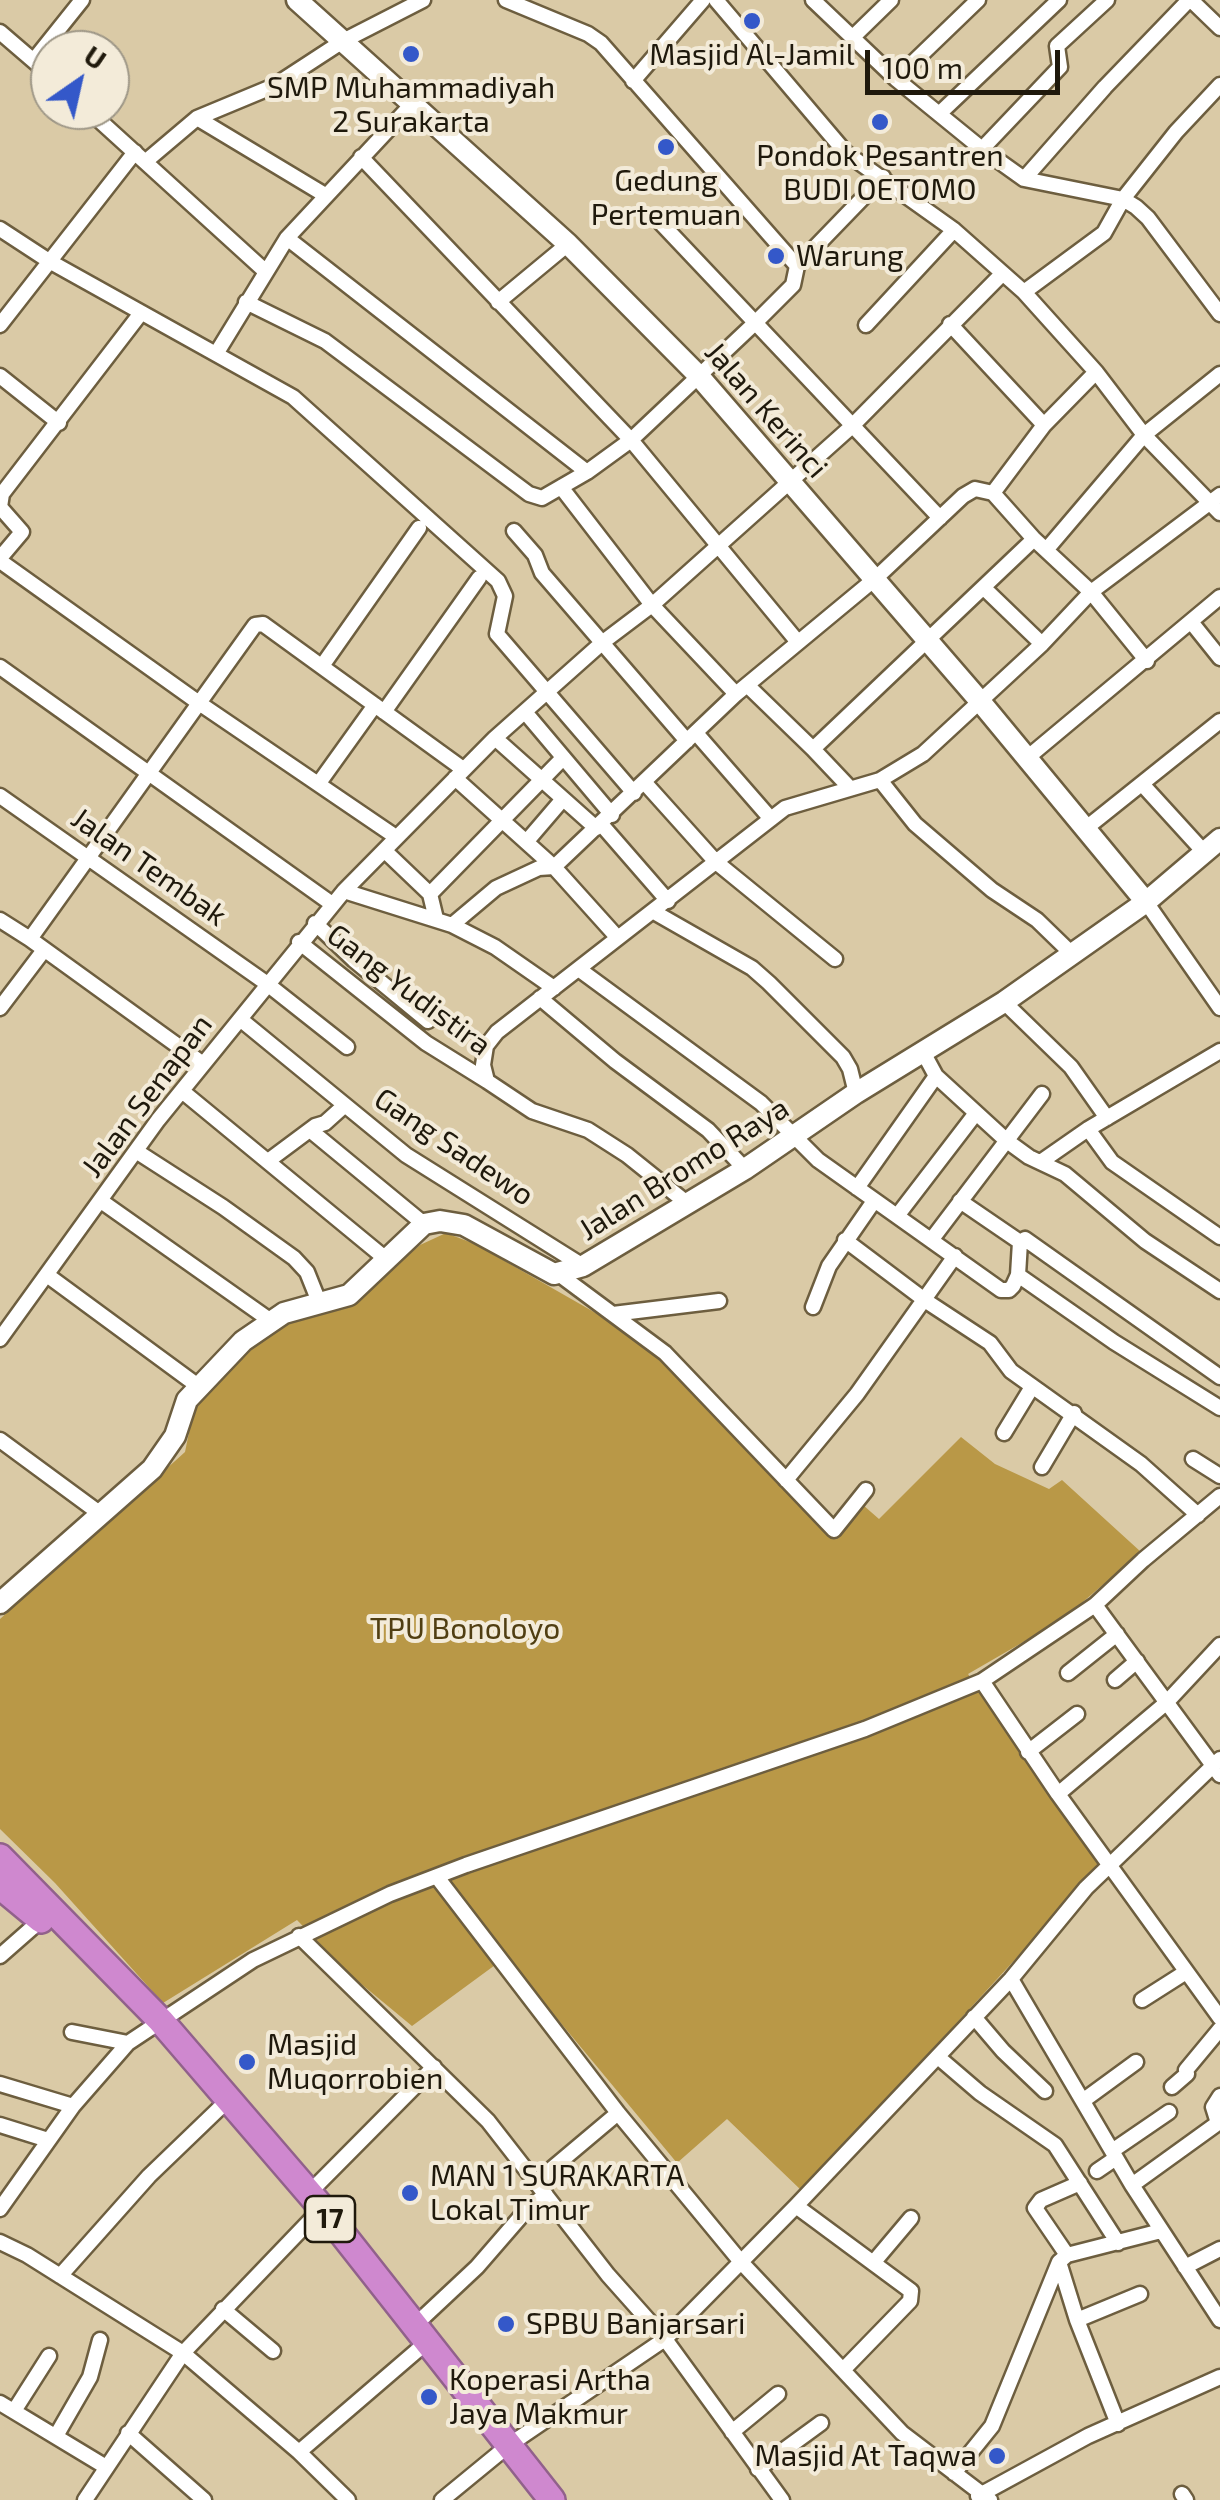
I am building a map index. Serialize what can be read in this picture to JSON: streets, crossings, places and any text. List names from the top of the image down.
{
  "streets": {
    "highway": ["17"],
    "main road": ["Jalan Kerinci", "Jalan Bromo Raya"],
    "street": [
      "Jalan Tembak",
      "Gang Yudistira",
      "Jalan Senapan",
      "Gang Sadewo"
    ]
  },
  "crossings": [
    ["Jalan Kerinci", "Jalan Senapan"],
    ["Jalan Kerinci", "Jalan Bromo Raya"],
    ["Jalan Tembak", "Jalan Senapan"],
    ["Gang Yudistira", "Jalan Senapan"],
    ["Gang Yudistira", "Jalan Bromo Raya"],
    ["Jalan Senapan", "Gang Sadewo"],
    ["Gang Sadewo", "Jalan Bromo Raya"]
  ],
  "parks": ["TPU Bonoloyo"],
  "places": [
    "Masjid Al-Jamil",
    "SMP Muhammadiyah 2 Surakarta",
    "Pondok Pesantren BUDI OETOMO",
    "Gedung Pertemuan",
    "Warung",
    "Masjid Muqorrobien",
    "MAN 1 SURAKARTA Lokal Timur",
    "SPBU Banjarsari",
    "Koperasi Artha Jaya Makmur",
    "Masjid At Taqwa"
  ],
  "scale_bar": "100 m",
  "north": "top right"
}
